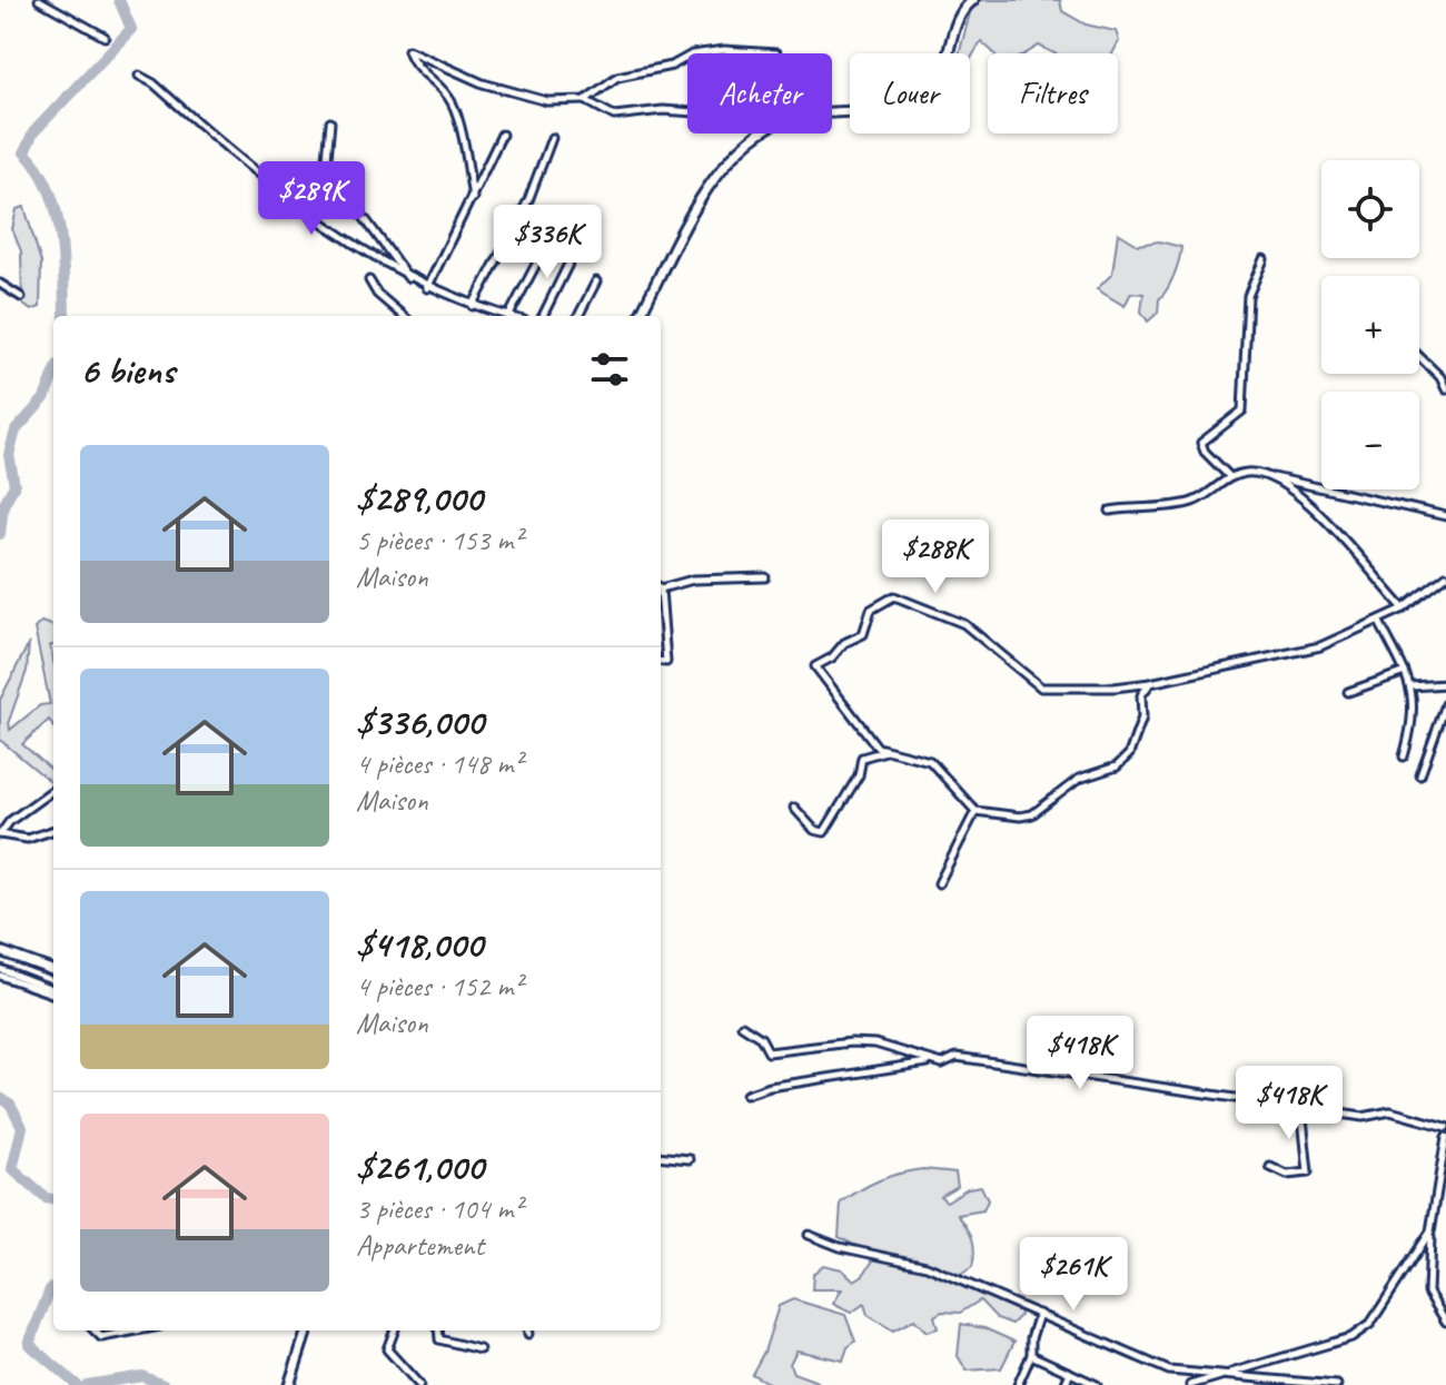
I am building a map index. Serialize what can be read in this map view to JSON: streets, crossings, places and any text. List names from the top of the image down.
{
  "page": {
    "chip": ["Acheter", "Louer", "Filtres"],
    "map_buttons": ["+", "−"],
    "price": [
      "$289K",
      "$336K",
      "$288K",
      "$418K",
      "$418K",
      "$261K"
    ],
    "heading": "6 biens",
    "list": [
      {
        "name": "$289,000",
        "note": "5 pièces · 153 m² · Maison"
      },
      {
        "name": "$336,000",
        "note": "4 pièces · 148 m² · Maison"
      },
      {
        "name": "$418,000",
        "note": "4 pièces · 152 m² · Maison"
      },
      {
        "name": "$261,000",
        "note": "3 pièces · 104 m² · Appartement"
      }
    ]
  }
}
